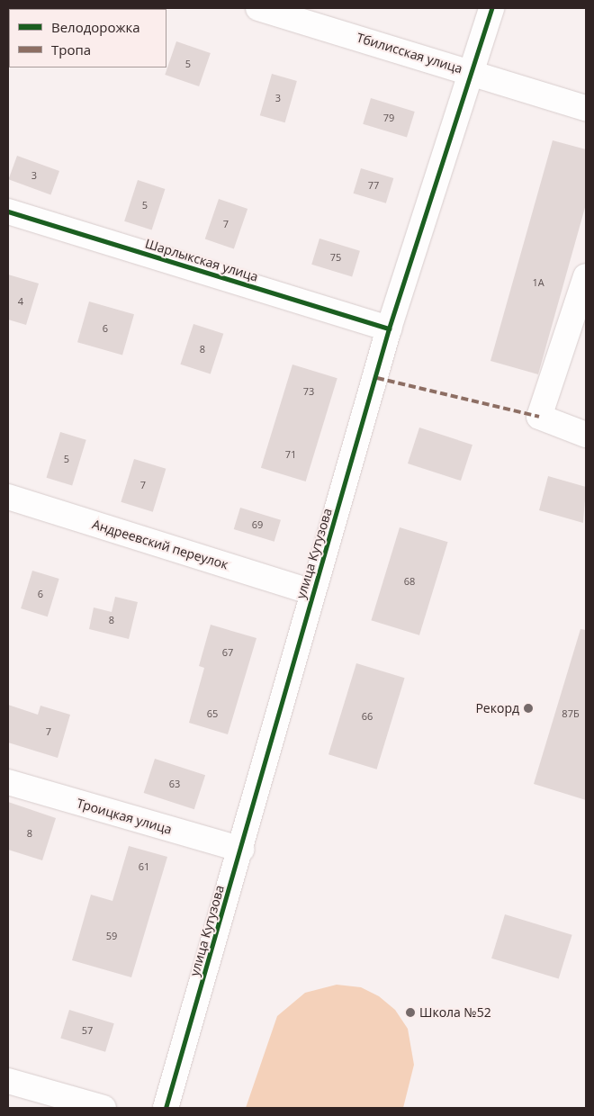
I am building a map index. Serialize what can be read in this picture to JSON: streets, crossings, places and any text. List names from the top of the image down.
{
  "streets": {
    "street": [
      "Тбилисская улица",
      "Шарлыкская улица",
      "Андреевский переулок",
      "улица Кутузова",
      "Троицкая улица"
    ]
  },
  "crossings": [
    ["Тбилисская улица", "улица Кутузова"],
    ["Шарлыкская улица", "улица Кутузова"],
    ["Андреевский переулок", "улица Кутузова"],
    ["улица Кутузова", "Троицкая улица"]
  ],
  "places": ["Рекорд", "Школа №52"],
  "house_numbers": [
    "5",
    "3",
    "79",
    "3",
    "77",
    "5",
    "7",
    "75",
    "1А",
    "4",
    "6",
    "8",
    "73",
    "71",
    "5",
    "7",
    "69",
    "68",
    "6",
    "8",
    "67",
    "65",
    "87Б",
    "66",
    "7",
    "63",
    "8",
    "61",
    "59",
    "57"
  ],
  "legend": ["Велодорожка", "Тропа"]
}
